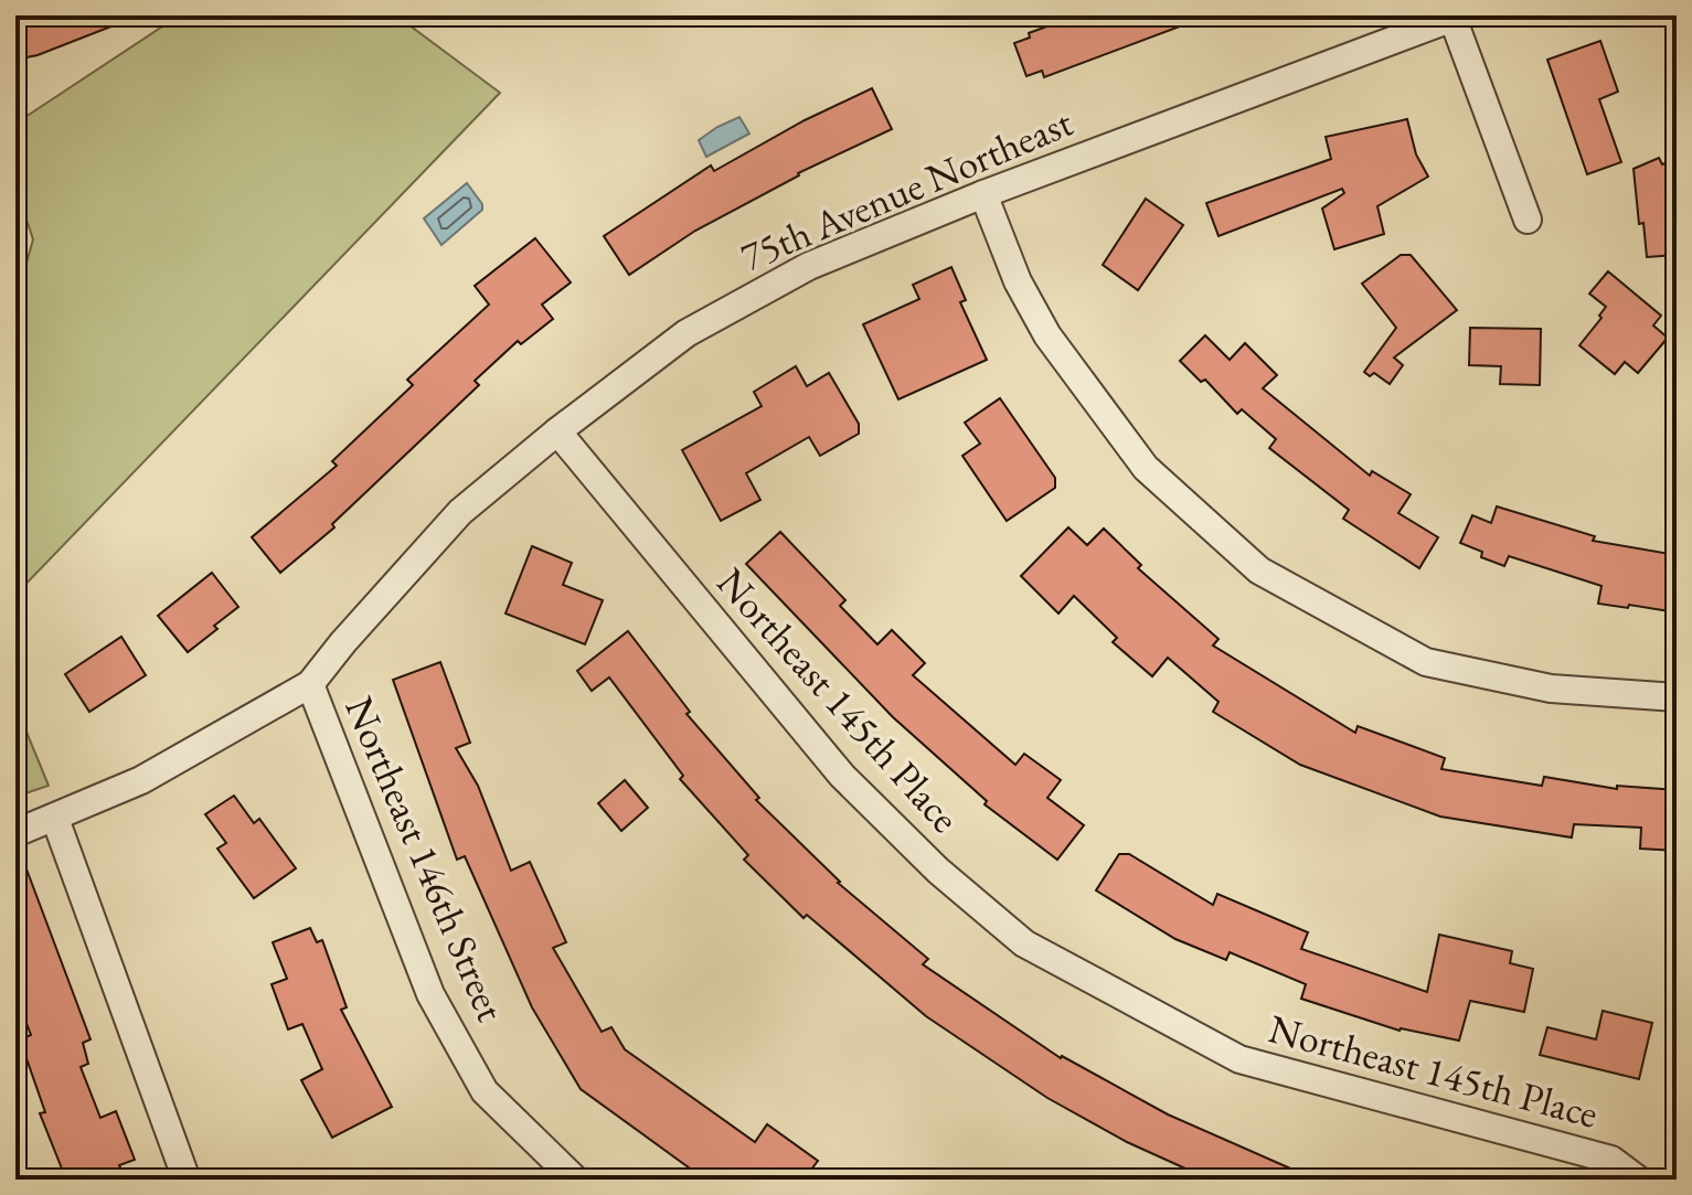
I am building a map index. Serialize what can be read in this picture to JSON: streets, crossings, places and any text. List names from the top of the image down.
{
  "streets": {
    "street": ["75th Avenue Northeast", "Northeast 145th Place", "Northeast 146th Street"]
  },
  "crossings": [
    ["75th Avenue Northeast", "Northeast 145th Place"],
    ["75th Avenue Northeast", "Northeast 146th Street"]
  ]
}
